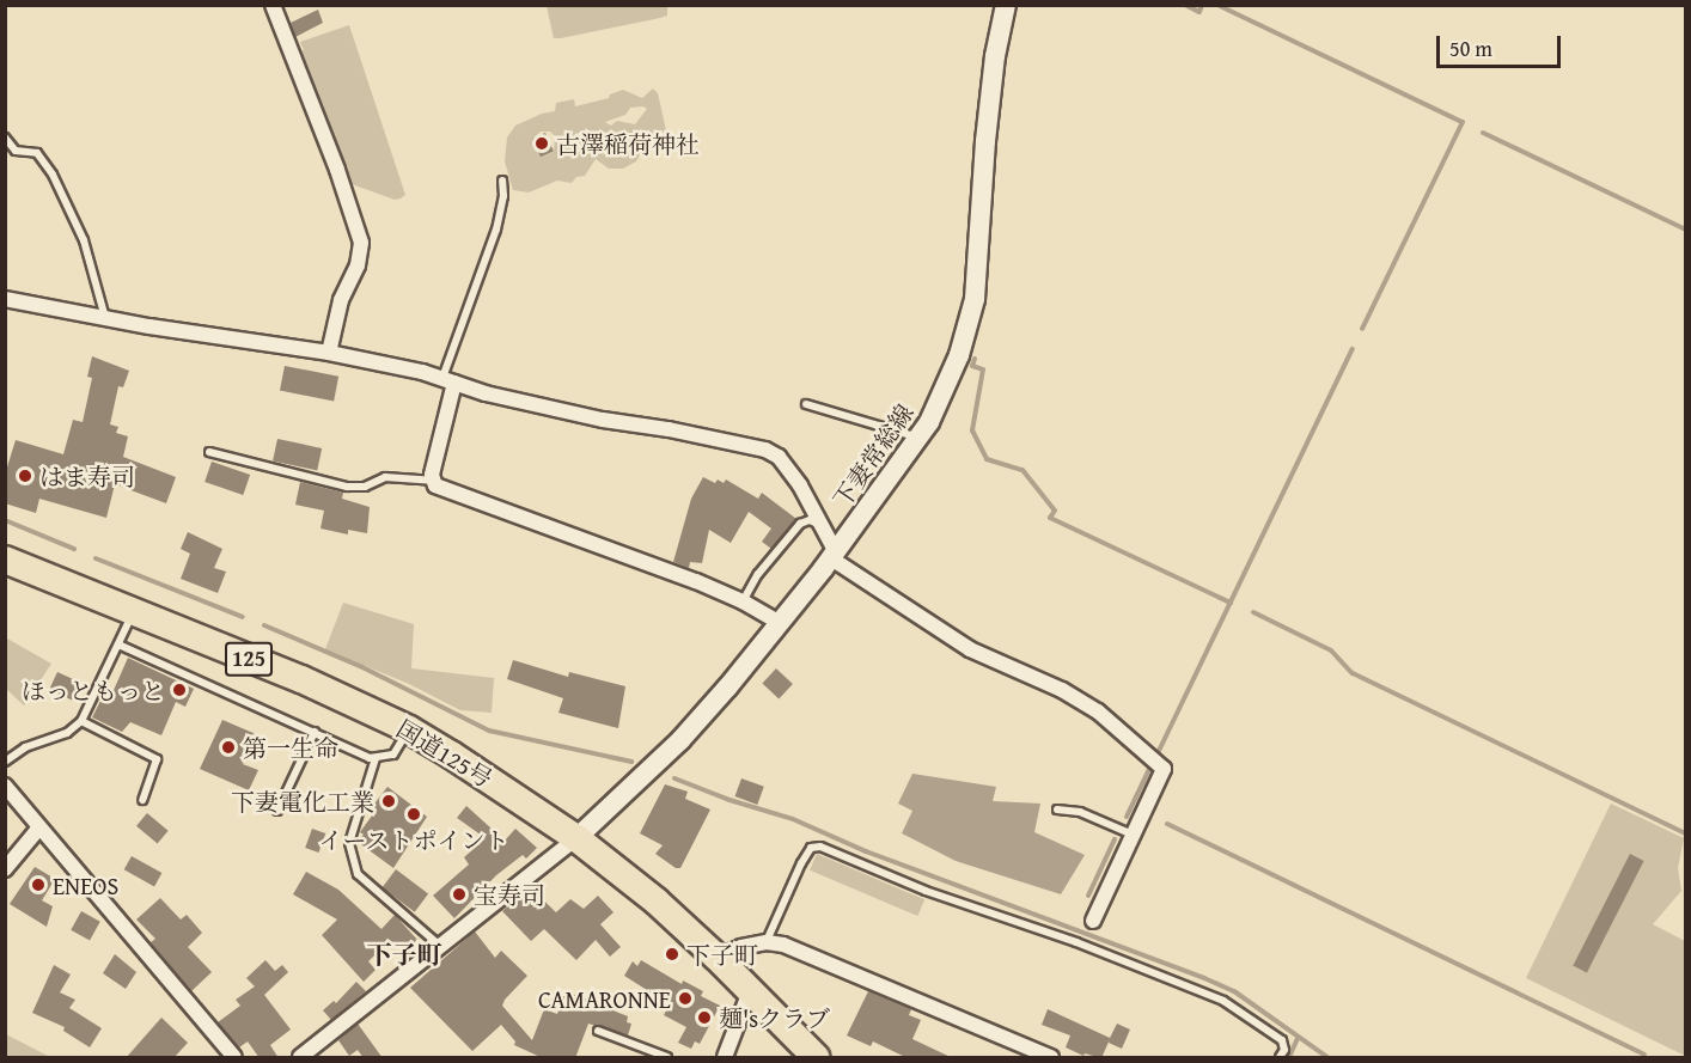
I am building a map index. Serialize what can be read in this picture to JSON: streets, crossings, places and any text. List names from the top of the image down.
{
  "streets": {
    "highway": ["125", "国道125号"],
    "main road": ["下妻常総線"]
  },
  "crossings": [
    ["下妻常総線", "国道125号"]
  ],
  "districts": ["下子町"],
  "places": [
    "古澤稲荷神社",
    "はま寿司",
    "ほっともっと",
    "第一生命",
    "下妻電化工業",
    "イーストポイント",
    "ENEOS",
    "宝寿司",
    "下子町",
    "CAMARONNE",
    "麺'sクラブ"
  ],
  "scale_bar": "50 m"
}
